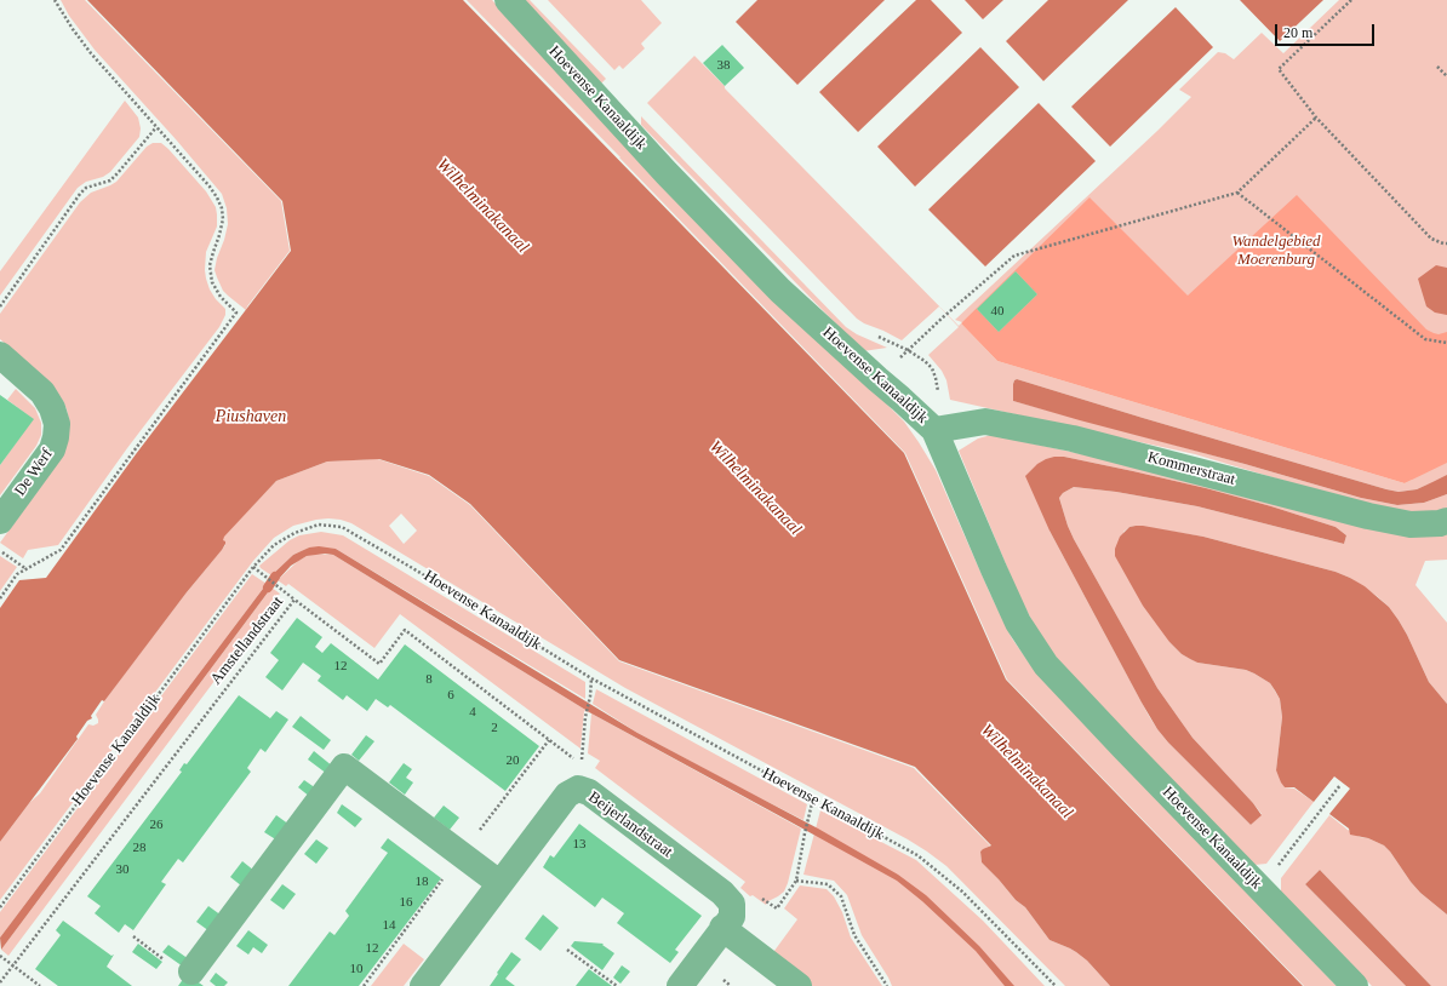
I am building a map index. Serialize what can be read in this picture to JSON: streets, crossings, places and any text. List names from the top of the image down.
{
  "streets": {
    "street": [
      "Hoevense Kanaaldijk",
      "Kommerstraat",
      "De Werf",
      "Beijerlandstraat"
    ],
    "path": ["Amstellandstraat"]
  },
  "crossings": [
    ["Hoevense Kanaaldijk", "Kommerstraat"],
    ["Hoevense Kanaaldijk", "Amstellandstraat"]
  ],
  "water": ["Wilhelminakanaal", "Piushaven"],
  "parks": ["Wandelgebied Moerenburg"],
  "house_numbers": [
    "38",
    "40",
    "12",
    "8",
    "6",
    "4",
    "2",
    "20",
    "26",
    "13",
    "28",
    "30",
    "18",
    "16",
    "14",
    "12",
    "10"
  ],
  "scale_bar": "20 m"
}
